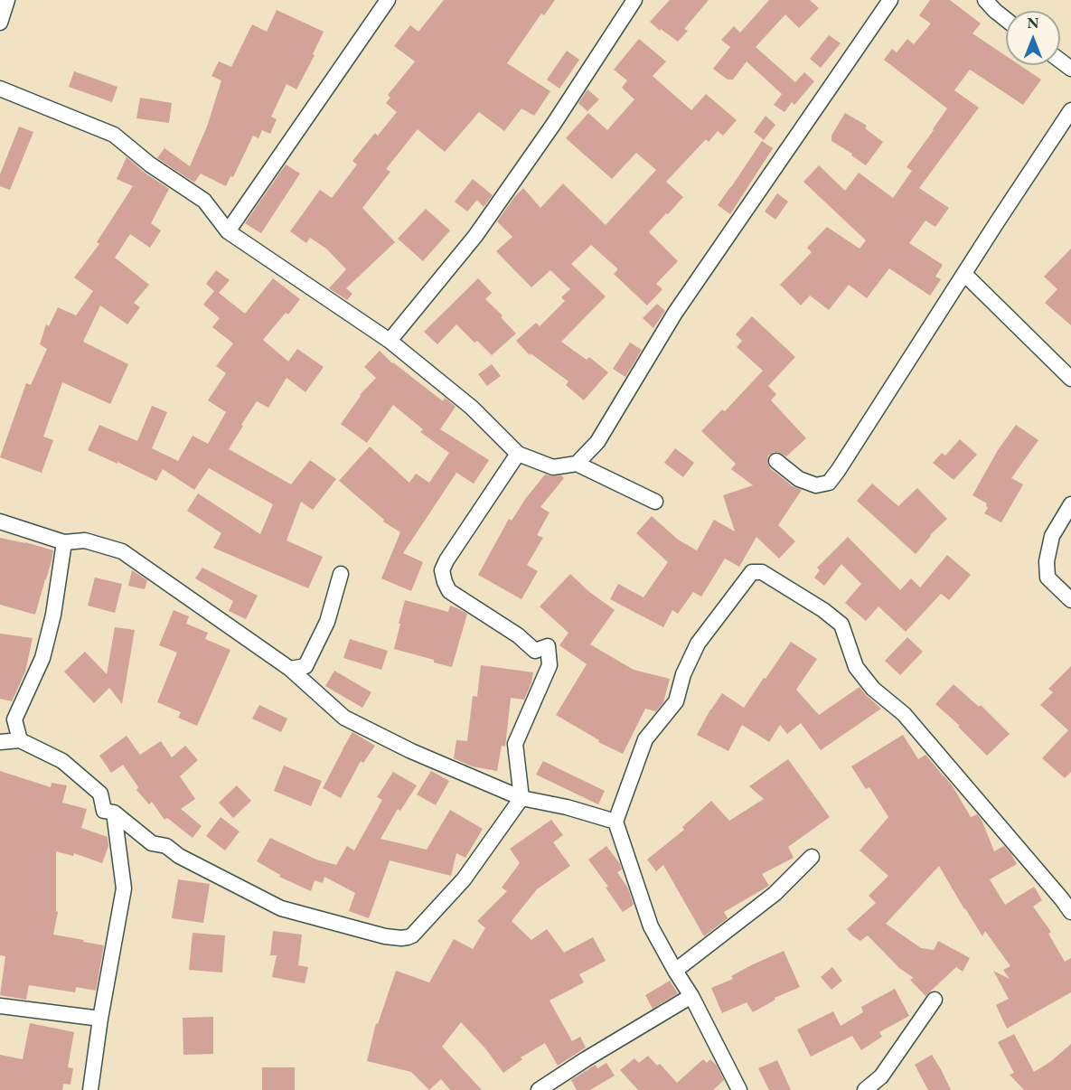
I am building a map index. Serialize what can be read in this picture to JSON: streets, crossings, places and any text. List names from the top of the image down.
{
  "north": "top"
}
